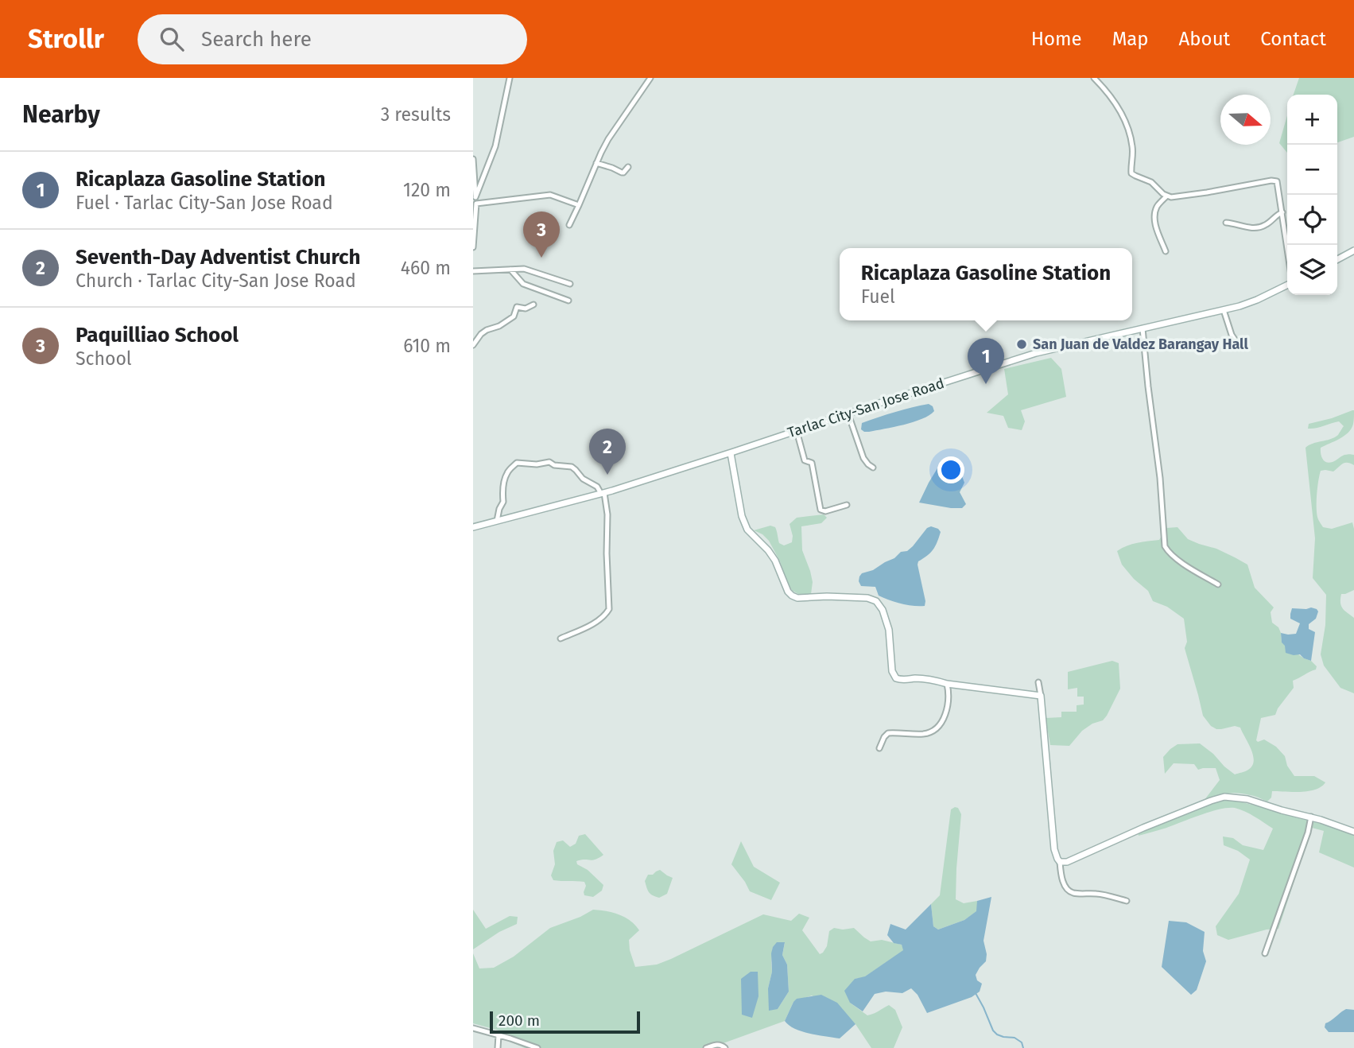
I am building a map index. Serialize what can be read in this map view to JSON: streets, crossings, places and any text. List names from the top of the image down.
{
  "streets": {
    "street": ["Tarlac City-San Jose Road"]
  },
  "places": ["San Juan de Valdez Barangay Hall"],
  "scale_bar": "200 m",
  "north": "right",
  "page": {
    "header": "Strollr",
    "search": "Search here",
    "nav": [
      "Home",
      "Map",
      "About",
      "Contact"
    ],
    "heading": ["Nearby", "3 results"],
    "map_buttons": ["+", "−"],
    "list": [
      {
        "mark": "1",
        "name": "Ricaplaza Gasoline Station",
        "note": "Fuel · Tarlac City-San Jose Road",
        "value": "120 m"
      },
      {
        "mark": "2",
        "name": "Seventh-Day Adventist Church",
        "note": "Church · Tarlac City-San Jose Road",
        "value": "460 m"
      },
      {
        "mark": "3",
        "name": "Paquilliao School",
        "note": "School",
        "value": "610 m"
      }
    ],
    "pins": ["3", "1", "2"],
    "popup": ["Ricaplaza Gasoline Station", "Fuel"],
    "scale": "200 m"
  }
}
